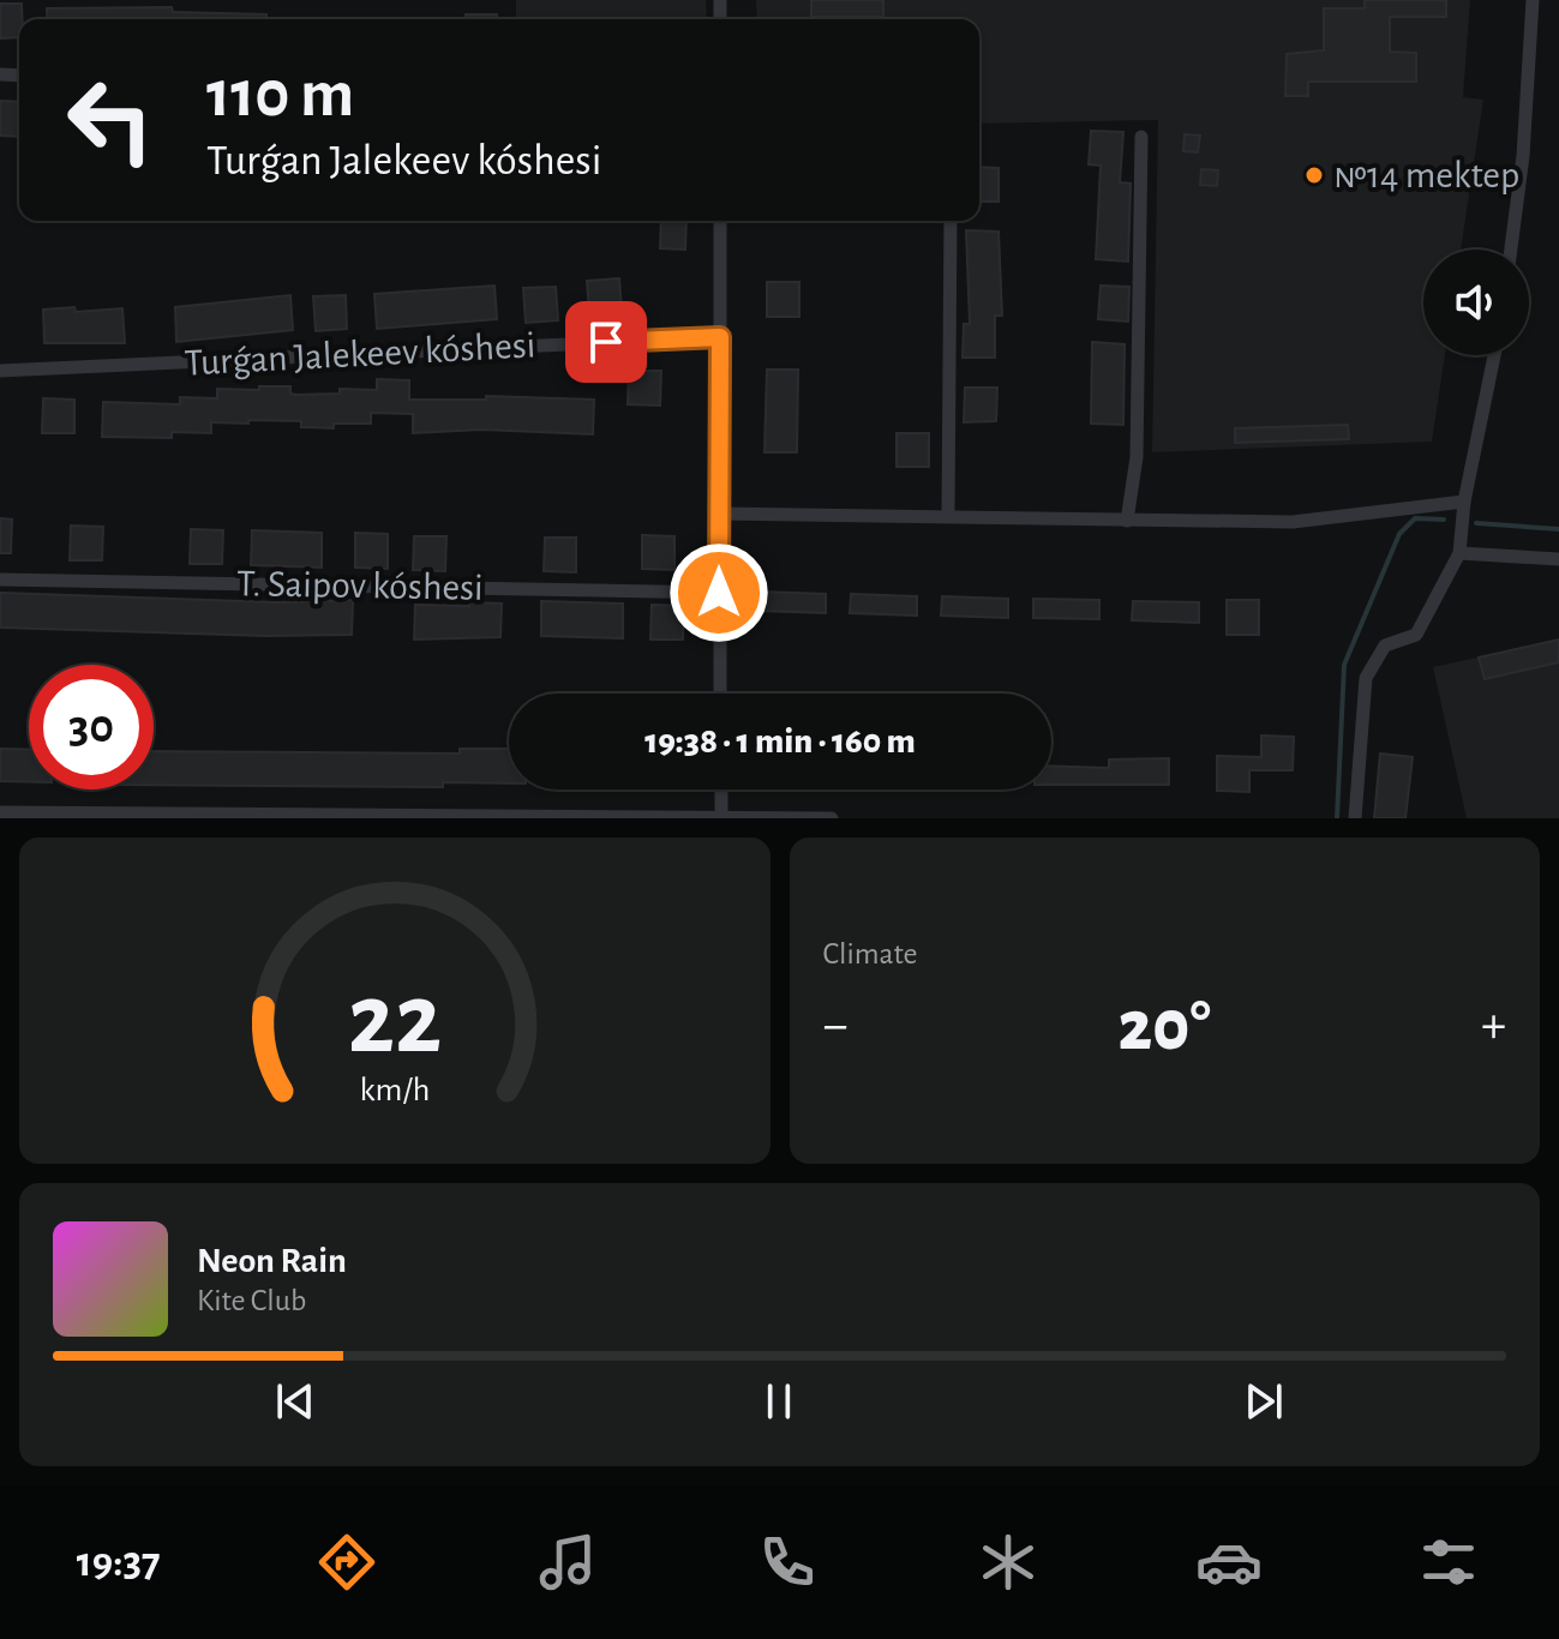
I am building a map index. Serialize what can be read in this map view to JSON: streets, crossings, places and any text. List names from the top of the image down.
{
  "streets": {
    "street": ["Turǵan Jalekeev kóshesi", "T. Saipov kóshesi"]
  },
  "places": ["№14 mektep"],
  "page": {
    "turn": ["110 m", "Turǵan Jalekeev kóshesi"],
    "limit": "30",
    "trip": "19:38 · 1 min · 160 m",
    "tile": "Climate",
    "heat": ["−", "20°", "+"],
    "song": ["Neon Rain", "Kite Club"],
    "tabs": "19:37",
    "gauge": ["22", "km/h"]
  }
}
